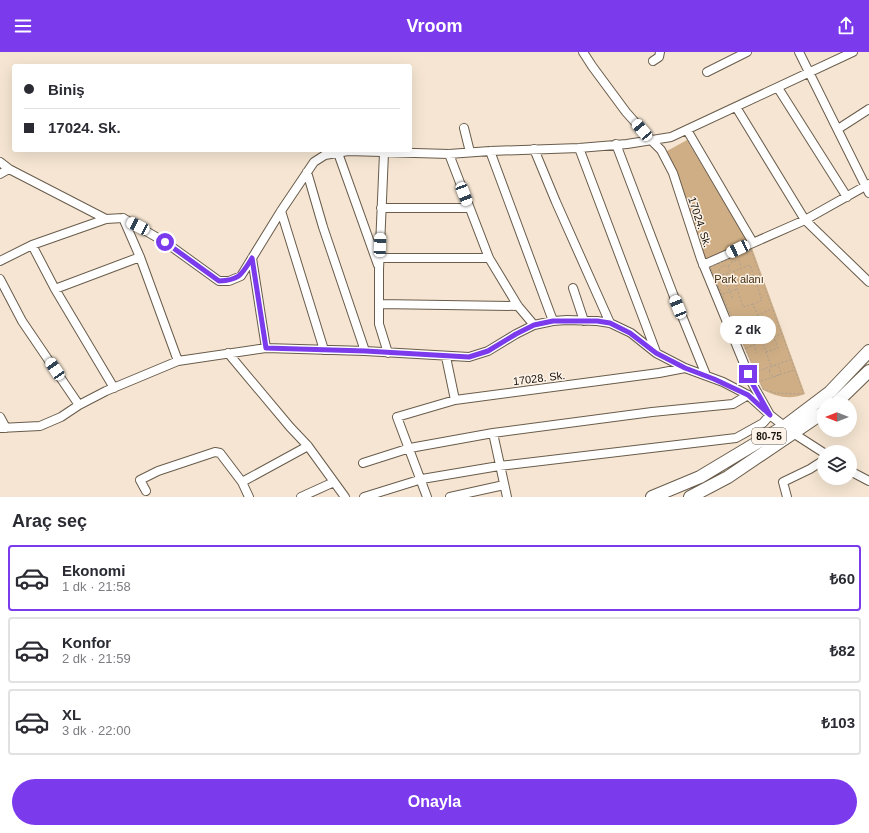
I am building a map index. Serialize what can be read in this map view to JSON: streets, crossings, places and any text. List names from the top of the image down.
{
  "streets": {
    "highway": ["80-75"],
    "street": ["17024. Sk.", "17028. Sk."]
  },
  "parks": ["Park alanı"],
  "north": "left",
  "page": {
    "header": "Vroom",
    "banner": ["Biniş", "17024. Sk."],
    "bubble": "2 dk",
    "heading": "Araç seç",
    "list": [
      {
        "name": "Ekonomi",
        "note": "1 dk · 21:58",
        "value": "₺60"
      },
      {
        "name": "Konfor",
        "note": "2 dk · 21:59",
        "value": "₺82"
      },
      {
        "name": "XL",
        "note": "3 dk · 22:00",
        "value": "₺103"
      }
    ],
    "buttons": "Onayla"
  }
}
